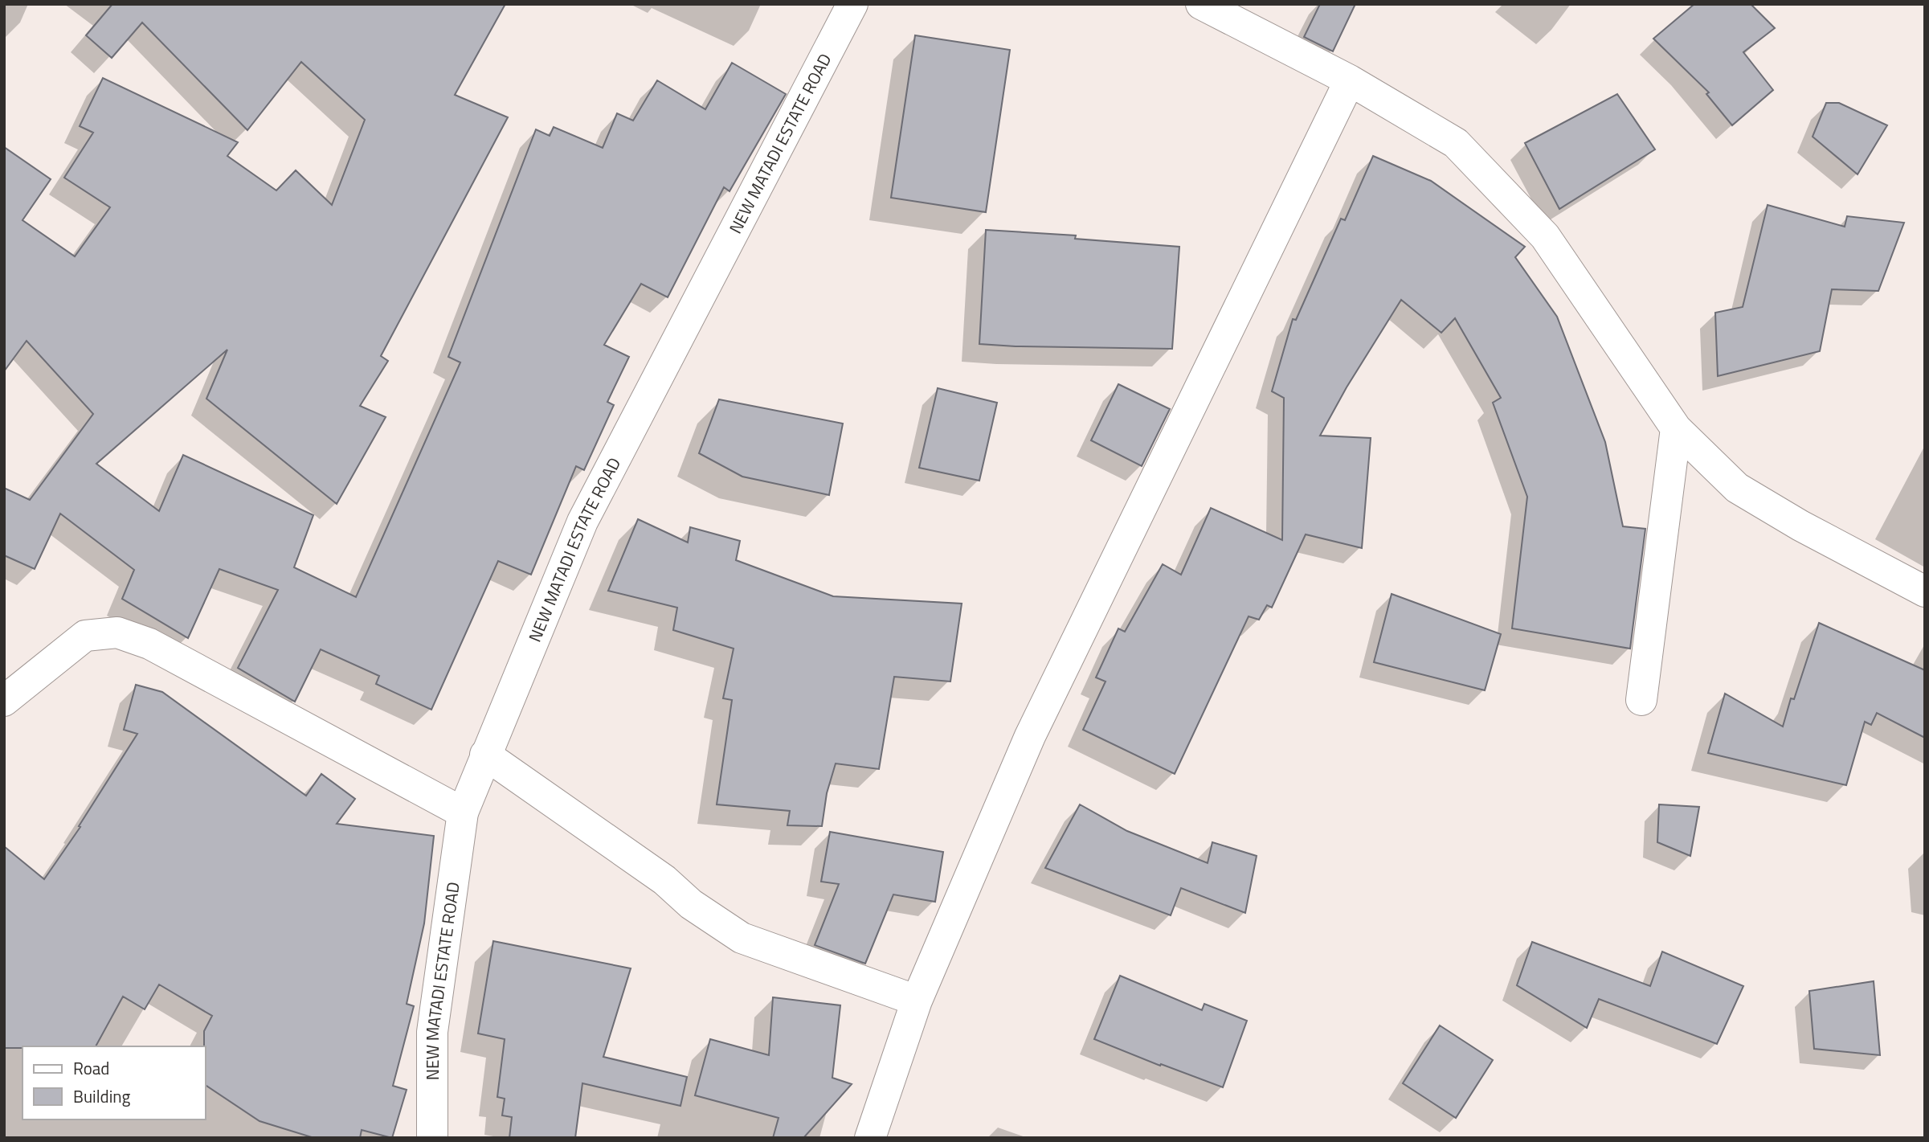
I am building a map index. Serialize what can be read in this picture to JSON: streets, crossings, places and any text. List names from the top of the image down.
{
  "streets": {
    "street": ["NEW MATADI ESTATE ROAD"]
  },
  "legend": ["Road", "Building"]
}
